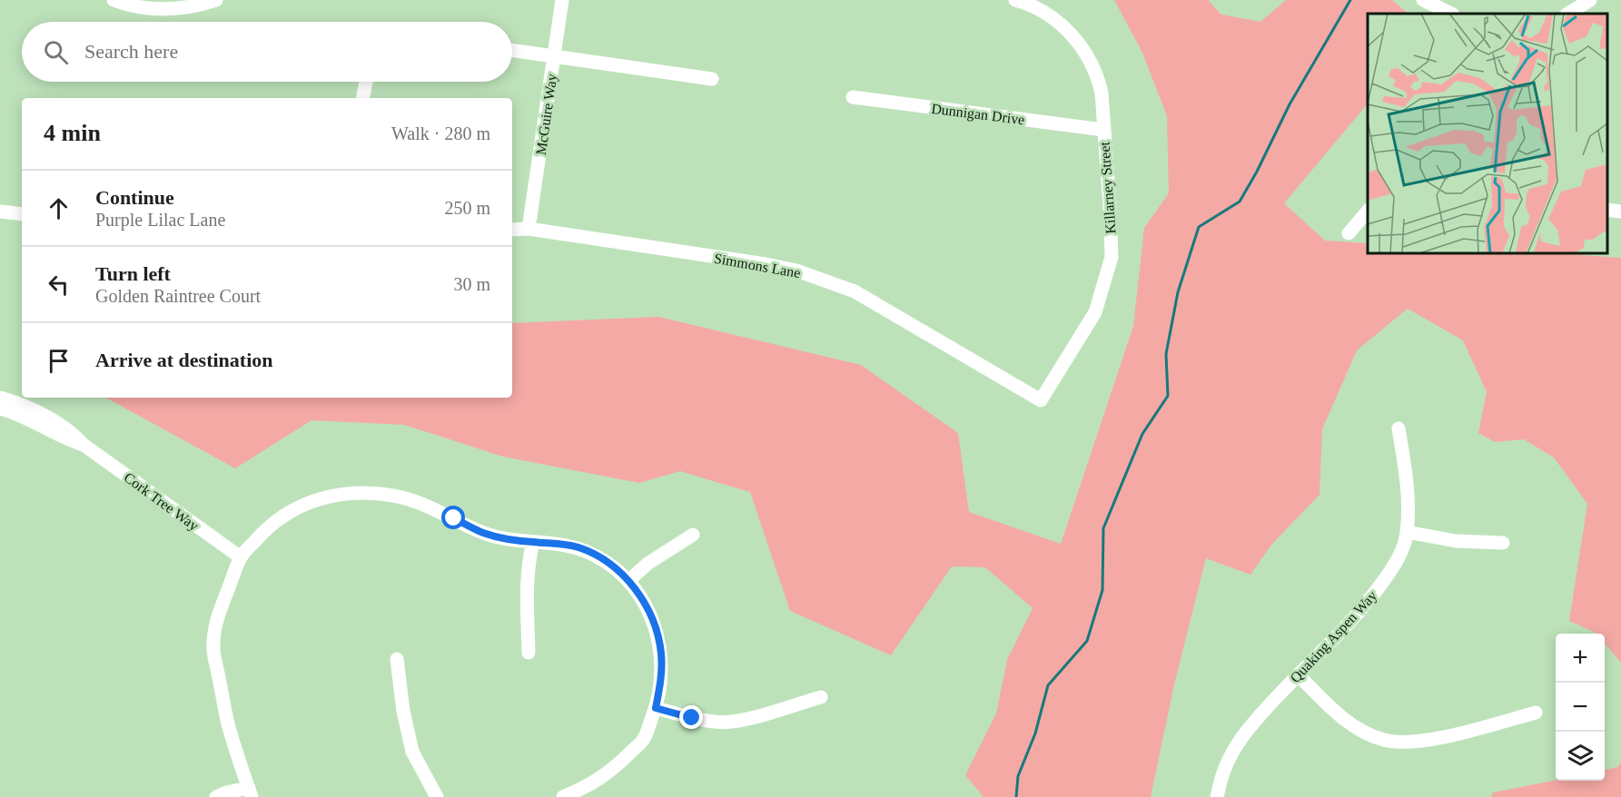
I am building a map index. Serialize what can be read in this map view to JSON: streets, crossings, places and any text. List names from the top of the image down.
{
  "streets": {
    "street": [
      "Dunnigan Drive",
      "McGuire Way",
      "Killarney Street",
      "Simmons Lane",
      "Cork Tree Way",
      "Quaking Aspen Way"
    ]
  },
  "crossings": [
    ["Dunnigan Drive", "Killarney Street"],
    ["McGuire Way", "Simmons Lane"],
    ["Killarney Street", "Simmons Lane"]
  ],
  "page": {
    "search": "Search here",
    "heading": ["4 min", "Walk · 280 m"],
    "list": [
      ["Continue", "Purple Lilac Lane", "250 m"],
      ["Turn left", "Golden Raintree Court", "30 m"],
      "Arrive at destination"
    ],
    "map_buttons": ["+", "−"]
  }
}
